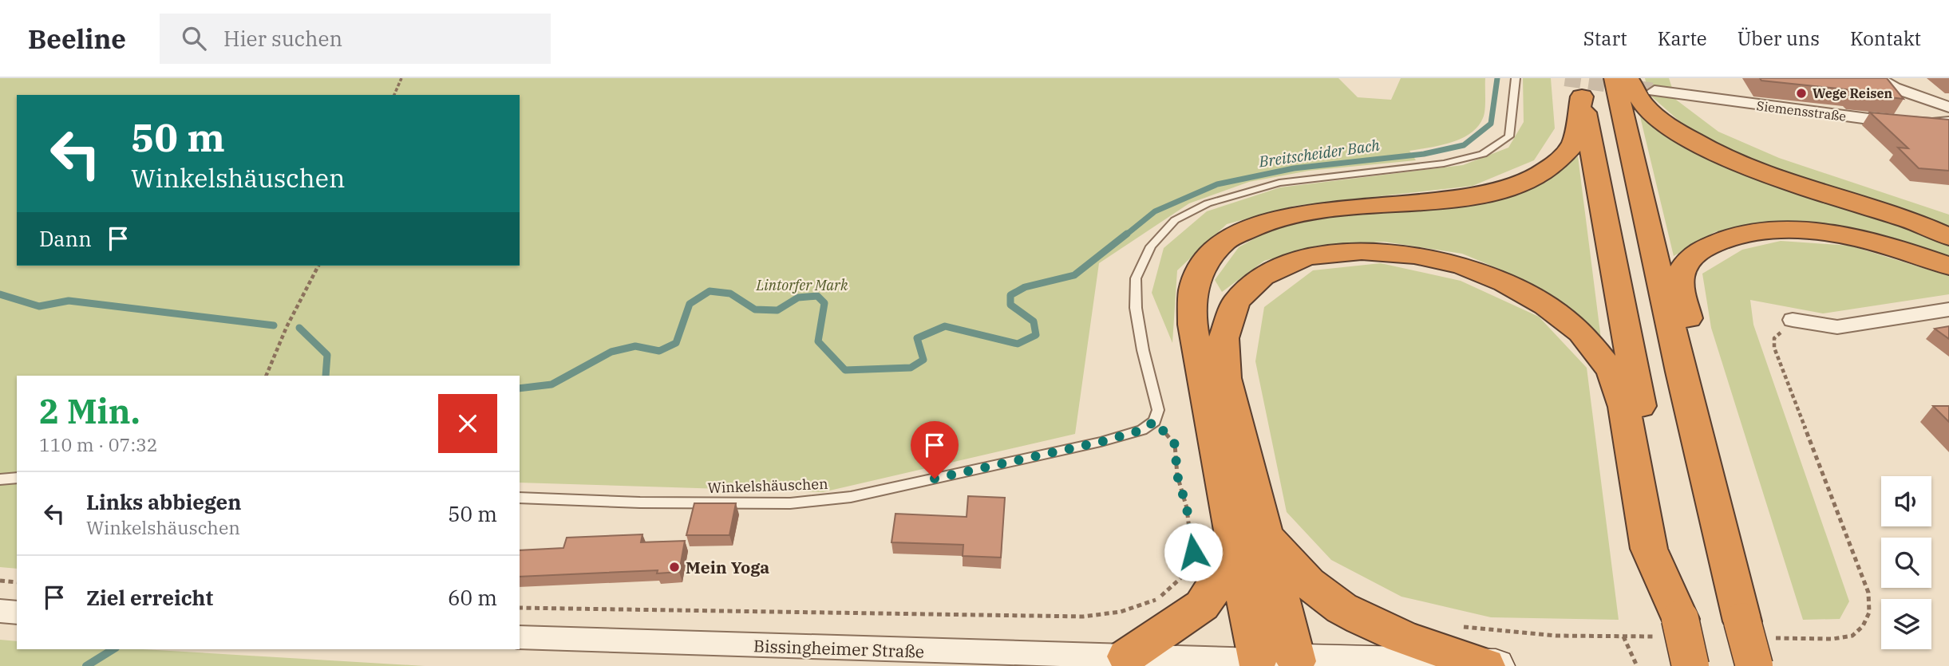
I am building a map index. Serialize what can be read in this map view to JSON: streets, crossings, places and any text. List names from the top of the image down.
{
  "streets": {
    "street": ["Siemensstraße", "Bissingheimer Straße"],
    "lane": ["Winkelshäuschen"]
  },
  "water": ["Breitscheider Bach"],
  "parks": ["Lintorfer Mark"],
  "places": ["Wege Reisen", "Mein Yoga"],
  "page": {
    "header": "Beeline",
    "search": "Hier suchen",
    "nav": [
      "Start",
      "Karte",
      "Über uns",
      "Kontakt"
    ],
    "turn": ["50 m", "Winkelshäuschen"],
    "then": "Dann",
    "heading": ["2 Min.", "110 m · 07:32"],
    "list": [
      {
        "name": "Links abbiegen",
        "note": "Winkelshäuschen",
        "value": "50 m"
      },
      {
        "name": "Ziel erreicht",
        "value": "60 m"
      }
    ]
  }
}
